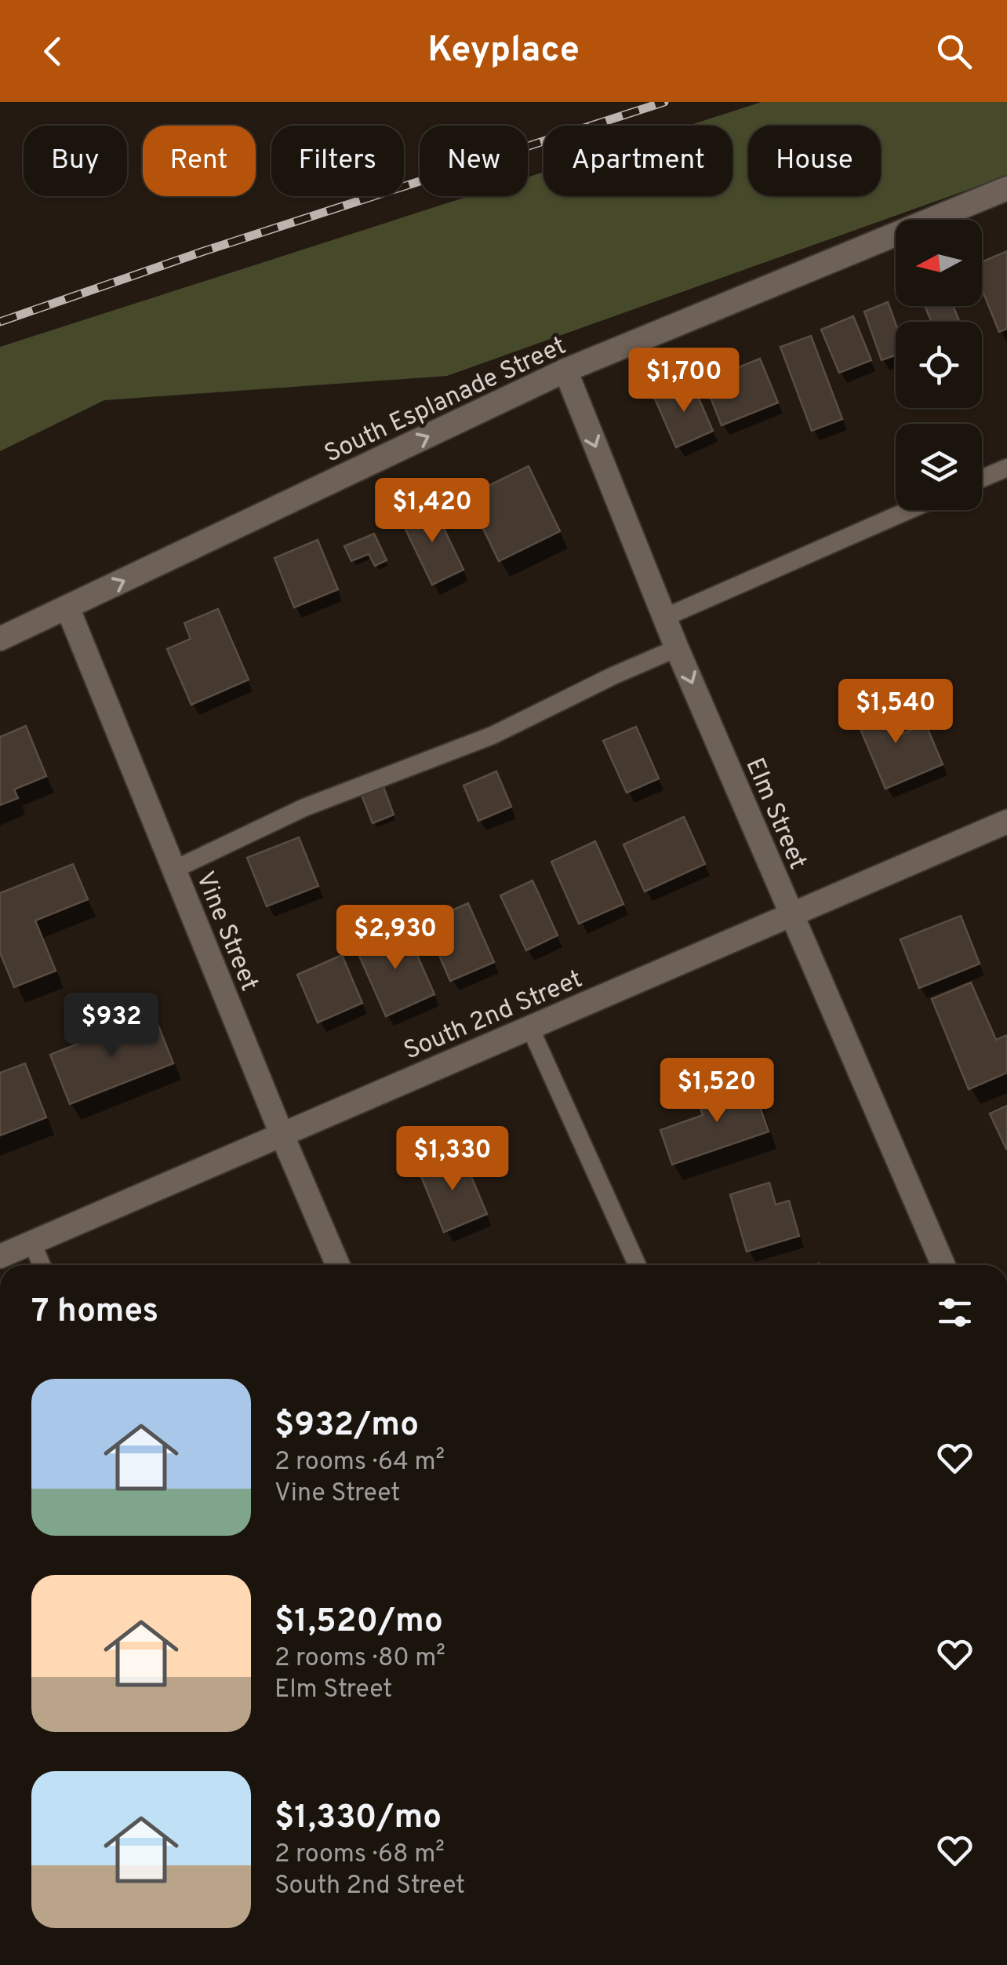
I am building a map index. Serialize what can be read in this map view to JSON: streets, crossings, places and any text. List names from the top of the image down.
{
  "streets": {
    "street": [
      "South Esplanade Street",
      "Elm Street",
      "Vine Street",
      "South 2nd Street"
    ]
  },
  "crossings": [
    ["South Esplanade Street", "Elm Street"],
    ["South Esplanade Street", "Vine Street"],
    ["Elm Street", "South 2nd Street"],
    ["Vine Street", "South 2nd Street"]
  ],
  "one_way": ["South Esplanade Street", "Elm Street"],
  "north": "left",
  "page": {
    "header": "Keyplace",
    "chip": [
      "Buy",
      "Rent",
      "Filters",
      "New",
      "Apartment",
      "House"
    ],
    "price": [
      "$1,700",
      "$1,420",
      "$1,540",
      "$2,930",
      "$932",
      "$1,520",
      "$1,330"
    ],
    "heading": "7 homes",
    "list": [
      {
        "name": "$932/mo",
        "note": "2 rooms · 64 m² · Vine Street"
      },
      {
        "name": "$1,520/mo",
        "note": "2 rooms · 80 m² · Elm Street"
      },
      {
        "name": "$1,330/mo",
        "note": "2 rooms · 68 m² · South 2nd Street"
      }
    ]
  }
}
